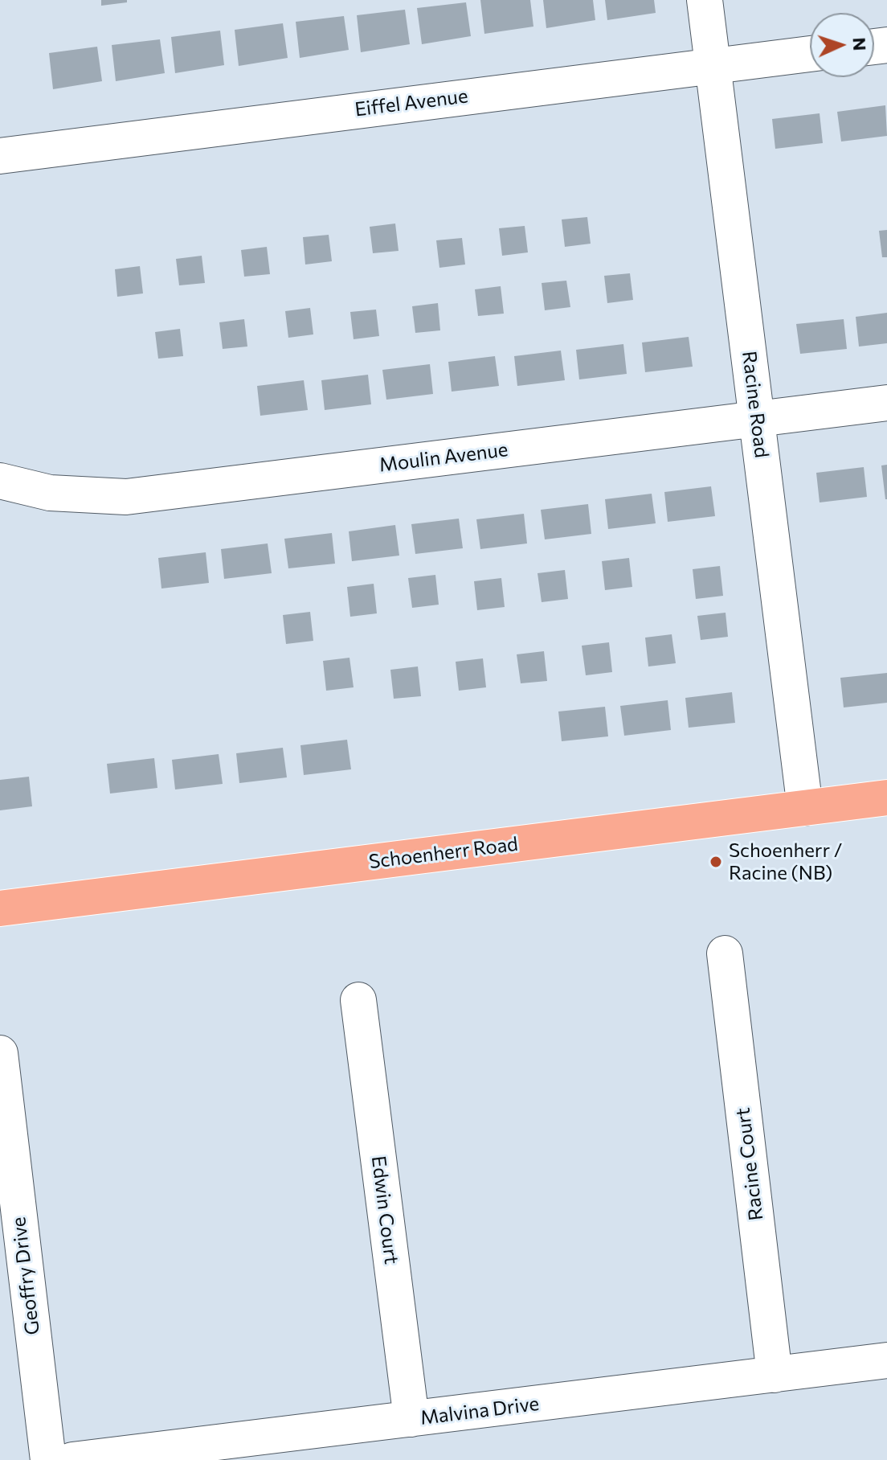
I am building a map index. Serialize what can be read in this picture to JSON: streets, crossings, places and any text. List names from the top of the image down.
{
  "streets": {
    "main road": ["Schoenherr Road"],
    "street": [
      "Eiffel Avenue",
      "Racine Road",
      "Moulin Avenue",
      "Racine Court",
      "Edwin Court",
      "Geoffry Drive",
      "Malvina Drive"
    ]
  },
  "crossings": [
    ["Eiffel Avenue", "Racine Road"],
    ["Racine Road", "Moulin Avenue"],
    ["Racine Road", "Schoenherr Road"],
    ["Racine Court", "Malvina Drive"],
    ["Edwin Court", "Malvina Drive"]
  ],
  "places": ["Schoenherr / Racine (NB)"],
  "north": "right"
}
